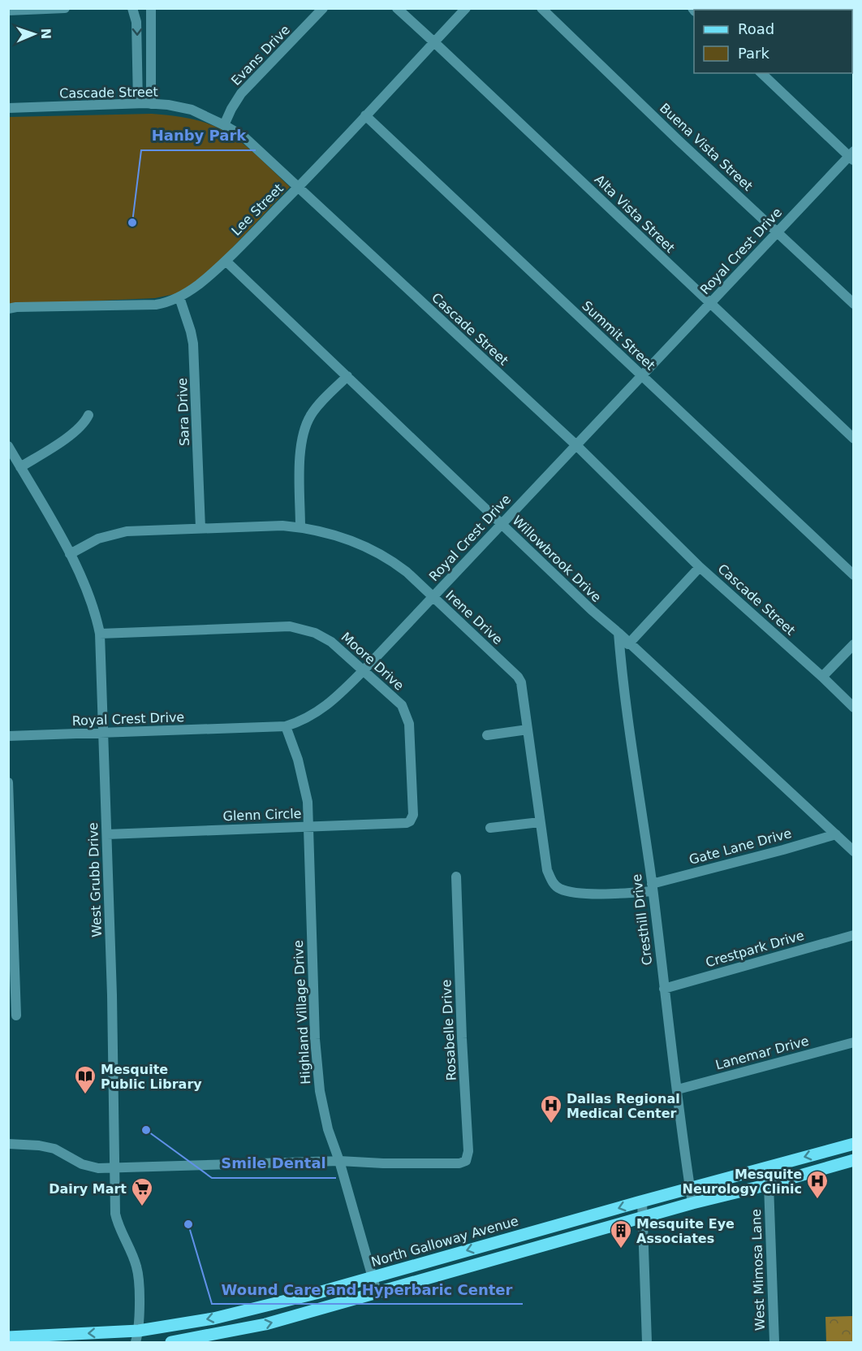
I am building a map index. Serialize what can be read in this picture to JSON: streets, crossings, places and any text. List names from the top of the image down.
{
  "streets": {
    "main road": ["North Galloway Avenue"],
    "street": [
      "Evans Drive",
      "Cascade Street",
      "Buena Vista Street",
      "Lee Street",
      "Alta Vista Street",
      "Royal Crest Drive",
      "Summit Street",
      "Sara Drive",
      "Willowbrook Drive",
      "Irene Drive",
      "Moore Drive",
      "Glenn Circle",
      "Gate Lane Drive",
      "West Grubb Drive",
      "Cresthill Drive",
      "Crestpark Drive",
      "Highland Village Drive",
      "Rosabelle Drive",
      "Lanemar Drive",
      "West Mimosa Lane"
    ]
  },
  "crossings": [
    ["Evans Drive", "Cascade Street"],
    ["Cascade Street", "Lee Street"],
    ["Cascade Street", "Royal Crest Drive"],
    ["Buena Vista Street", "Royal Crest Drive"],
    ["Lee Street", "Alta Vista Street"],
    ["Lee Street", "Summit Street"],
    ["Lee Street", "Sara Drive"],
    ["Lee Street", "Willowbrook Drive"],
    ["Alta Vista Street", "Royal Crest Drive"],
    ["Royal Crest Drive", "Summit Street"],
    ["Royal Crest Drive", "Willowbrook Drive"],
    ["Royal Crest Drive", "Irene Drive"],
    ["Royal Crest Drive", "Moore Drive"],
    ["Royal Crest Drive", "West Grubb Drive"],
    ["Royal Crest Drive", "Highland Village Drive"],
    ["Sara Drive", "Irene Drive"],
    ["Willowbrook Drive", "Gate Lane Drive"],
    ["Willowbrook Drive", "Cresthill Drive"],
    ["Irene Drive", "Gate Lane Drive"],
    ["Irene Drive", "West Grubb Drive"],
    ["Moore Drive", "Glenn Circle"],
    ["Moore Drive", "West Grubb Drive"],
    ["Glenn Circle", "West Grubb Drive"],
    ["Glenn Circle", "Highland Village Drive"],
    ["Gate Lane Drive", "Cresthill Drive"],
    ["West Grubb Drive", "North Galloway Avenue"],
    ["Cresthill Drive", "Crestpark Drive"],
    ["Cresthill Drive", "Lanemar Drive"],
    ["Cresthill Drive", "North Galloway Avenue"],
    ["Highland Village Drive", "Rosabelle Drive"],
    ["Highland Village Drive", "North Galloway Avenue"],
    ["North Galloway Avenue", "West Mimosa Lane"]
  ],
  "places": {
    "other": ["Hanby Park", "Smile Dental", "Wound Care and Hyperbaric Center"],
    "library": ["Mesquite Public Library"],
    "hospital": ["Dallas Regional Medical Center", "Mesquite Neurology Clinic"],
    "supermarket": ["Dairy Mart"],
    "building": ["Mesquite Eye Associates"]
  },
  "legend": ["Road", "Park"],
  "north": "right"
}
